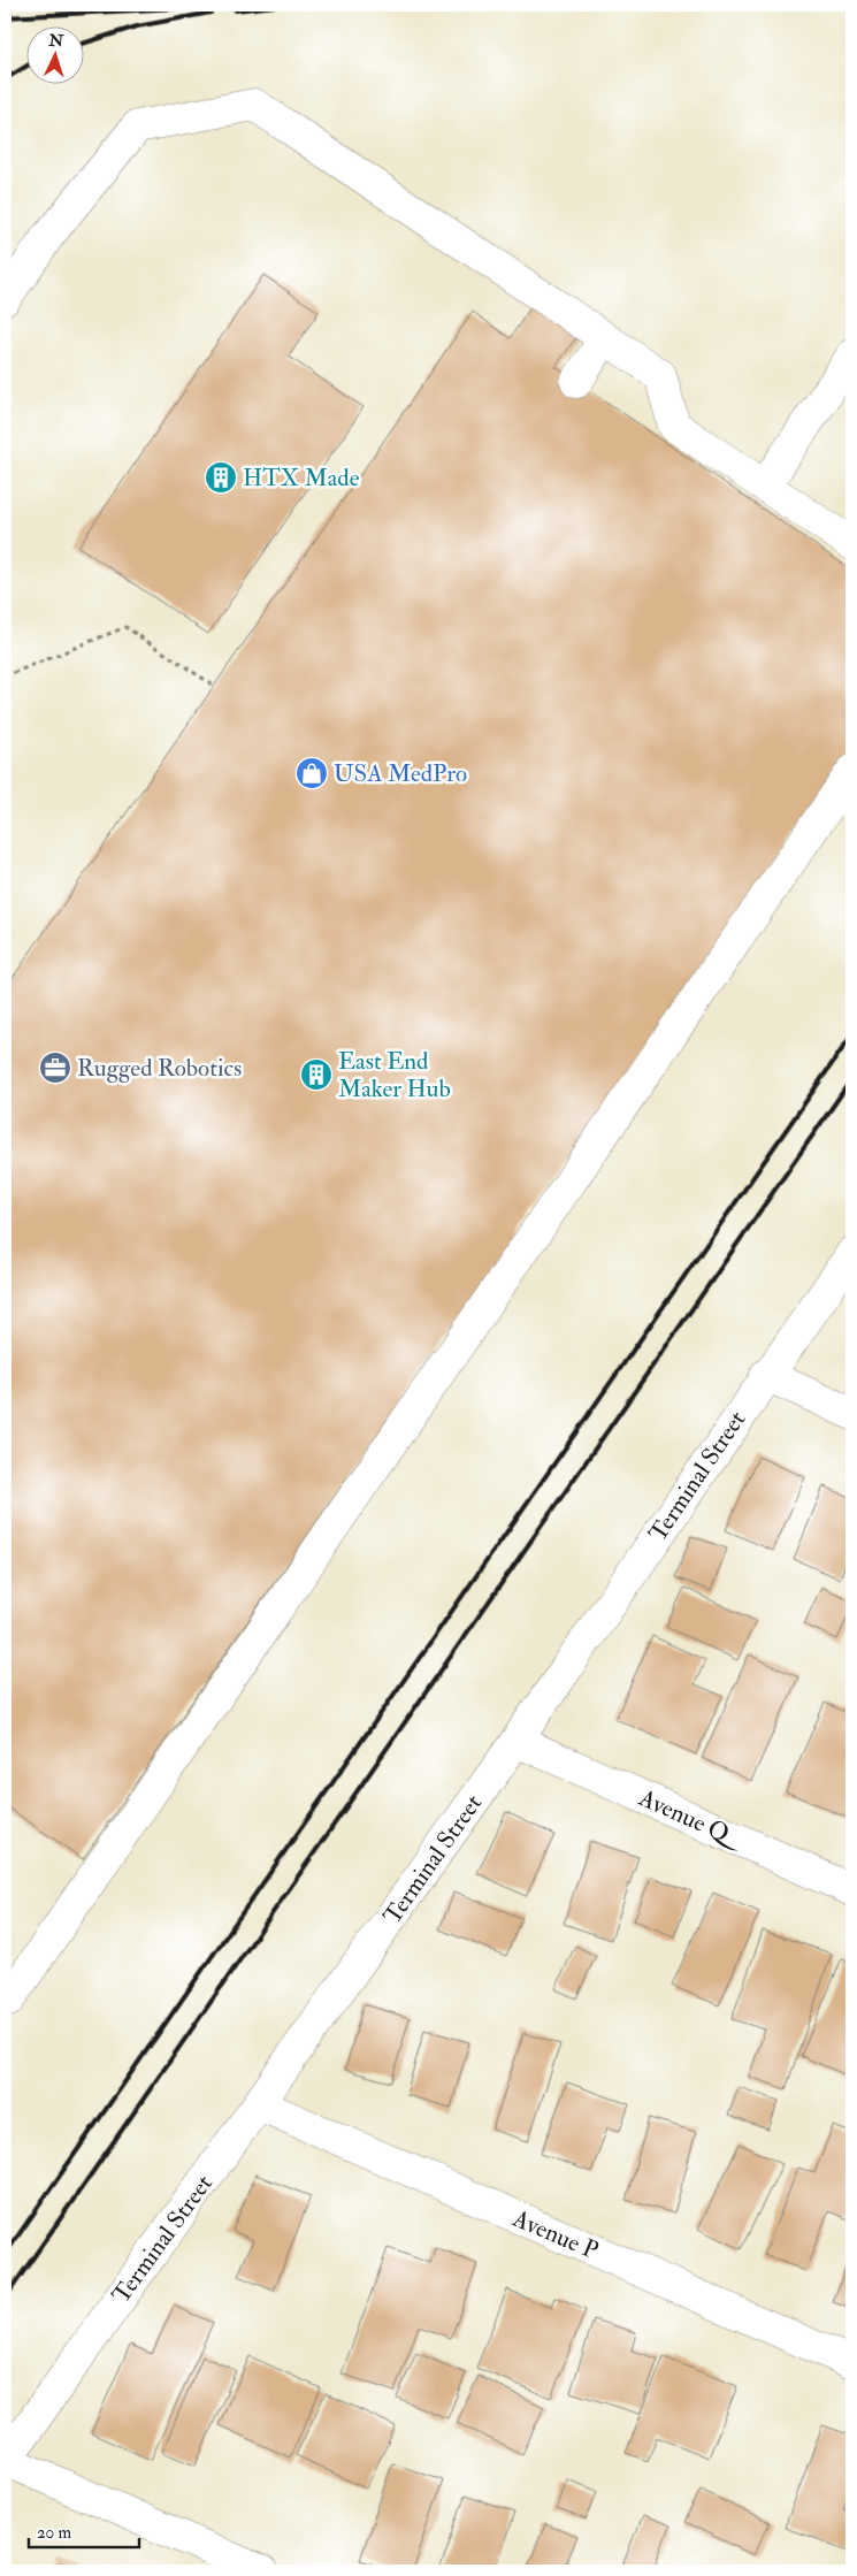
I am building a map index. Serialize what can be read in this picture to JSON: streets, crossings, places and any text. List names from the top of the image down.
{
  "streets": {
    "street": ["Terminal Street", "Avenue Q", "Avenue P"]
  },
  "crossings": [
    ["Terminal Street", "Avenue Q"],
    ["Terminal Street", "Avenue P"]
  ],
  "places": {
    "building": ["HTX Made", "East End Maker Hub"],
    "shop": ["USA MedPro"],
    "office": ["Rugged Robotics"]
  },
  "scale_bar": "20 m",
  "north": "top"
}
